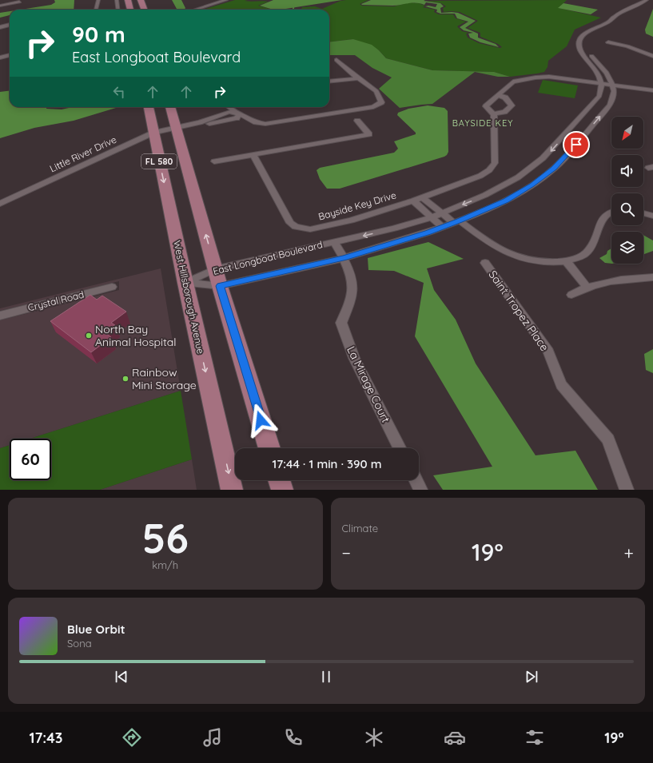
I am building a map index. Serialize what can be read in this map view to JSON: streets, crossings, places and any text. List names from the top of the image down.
{
  "streets": {
    "main road": ["FL 580", "West Hillsborough Avenue"],
    "street": [
      "Little River Drive",
      "Bayside Key Drive",
      "East Longboat Boulevard",
      "Crystal Road",
      "Saint Tropez Place",
      "La Mirage Court"
    ]
  },
  "crossings": [
    ["Little River Drive", "FL 580"],
    ["Little River Drive", "West Hillsborough Avenue"],
    ["FL 580", "East Longboat Boulevard"],
    ["Bayside Key Drive", "East Longboat Boulevard"],
    ["East Longboat Boulevard", "West Hillsborough Avenue"],
    ["East Longboat Boulevard", "La Mirage Court"]
  ],
  "districts": ["BAYSIDE KEY"],
  "places": ["North Bay Animal Hospital", "Rainbow Mini Storage"],
  "north": "bottom left",
  "page": {
    "turn": ["90 m", "East Longboat Boulevard"],
    "limit": "60",
    "trip": "17:44 · 1 min · 390 m",
    "tile": [
      ["56", "km/h"],
      "Climate"
    ],
    "heat": ["−", "19°", "+"],
    "song": ["Blue Orbit", "Sona"],
    "tabs": ["17:43", "19°"]
  }
}
